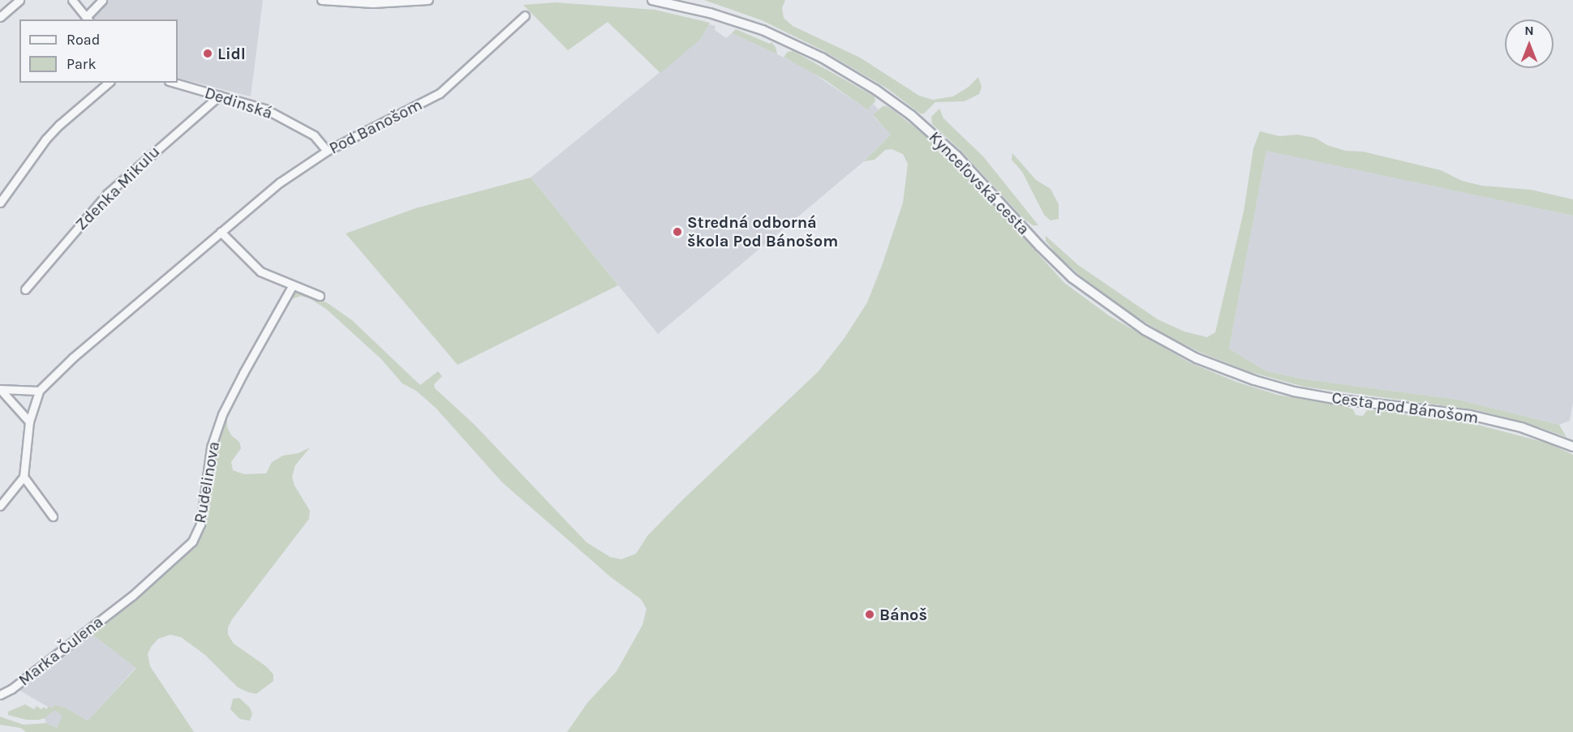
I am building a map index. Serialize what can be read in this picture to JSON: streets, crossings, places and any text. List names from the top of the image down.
{
  "streets": {
    "street": [
      "Dedinská",
      "Pod Banošom",
      "Kynceľovská cesta",
      "Zdenka Mikulu",
      "Cesta pod Bánošom",
      "Rudelinova",
      "Marka Čulena"
    ]
  },
  "crossings": [
    ["Dedinská", "Pod Banošom"],
    ["Dedinská", "Zdenka Mikulu"],
    ["Kynceľovská cesta", "Cesta pod Bánošom"],
    ["Rudelinova", "Marka Čulena"]
  ],
  "places": ["Lidl", "Stredná odborná škola Pod Bánošom", "Bánoš"],
  "legend": ["Road", "Park"],
  "north": "top"
}
